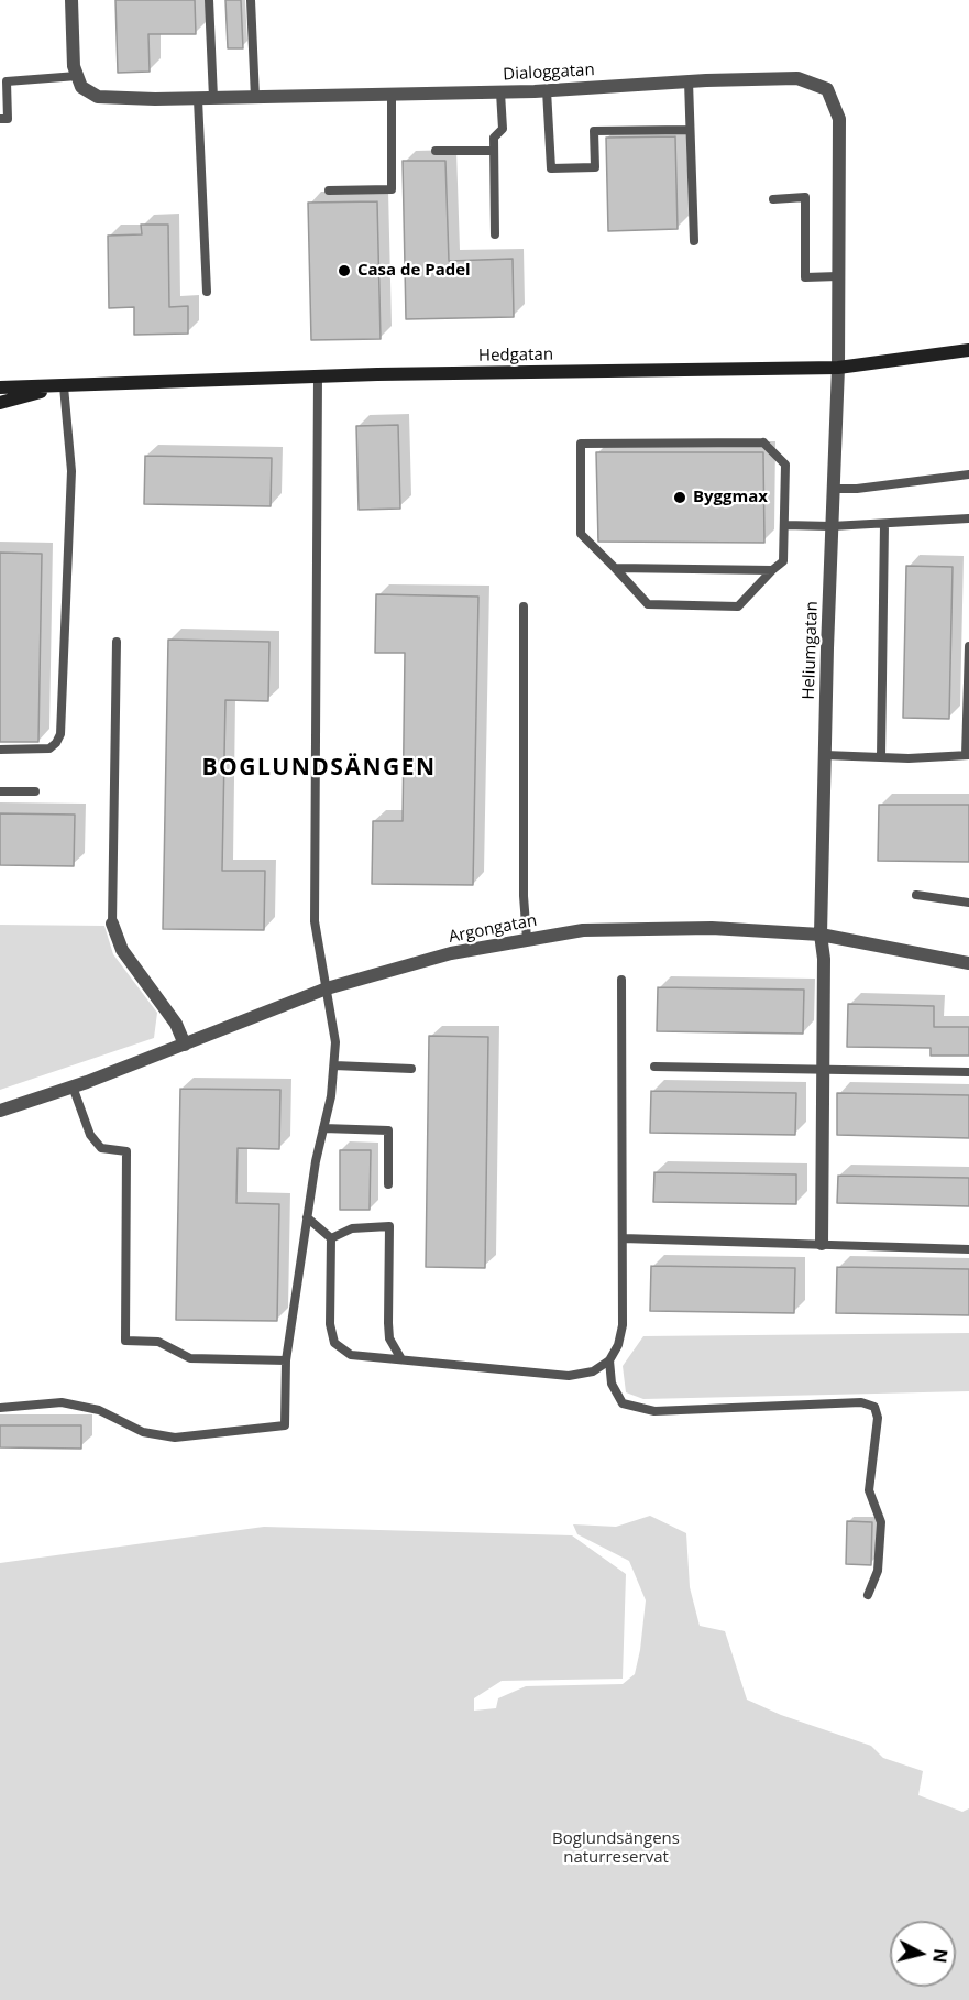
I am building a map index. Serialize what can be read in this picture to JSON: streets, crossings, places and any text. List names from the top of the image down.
{
  "streets": {
    "street": [
      "Dialoggatan",
      "Hedgatan",
      "Heliumgatan",
      "Argongatan"
    ]
  },
  "crossings": [
    ["Dialoggatan", "Hedgatan"],
    ["Dialoggatan", "Heliumgatan"],
    ["Hedgatan", "Heliumgatan"],
    ["Heliumgatan", "Argongatan"]
  ],
  "districts": ["BOGLUNDSÄNGEN"],
  "parks": ["Boglundsängens naturreservat"],
  "places": ["Casa de Padel", "Byggmax"],
  "north": "right"
}
